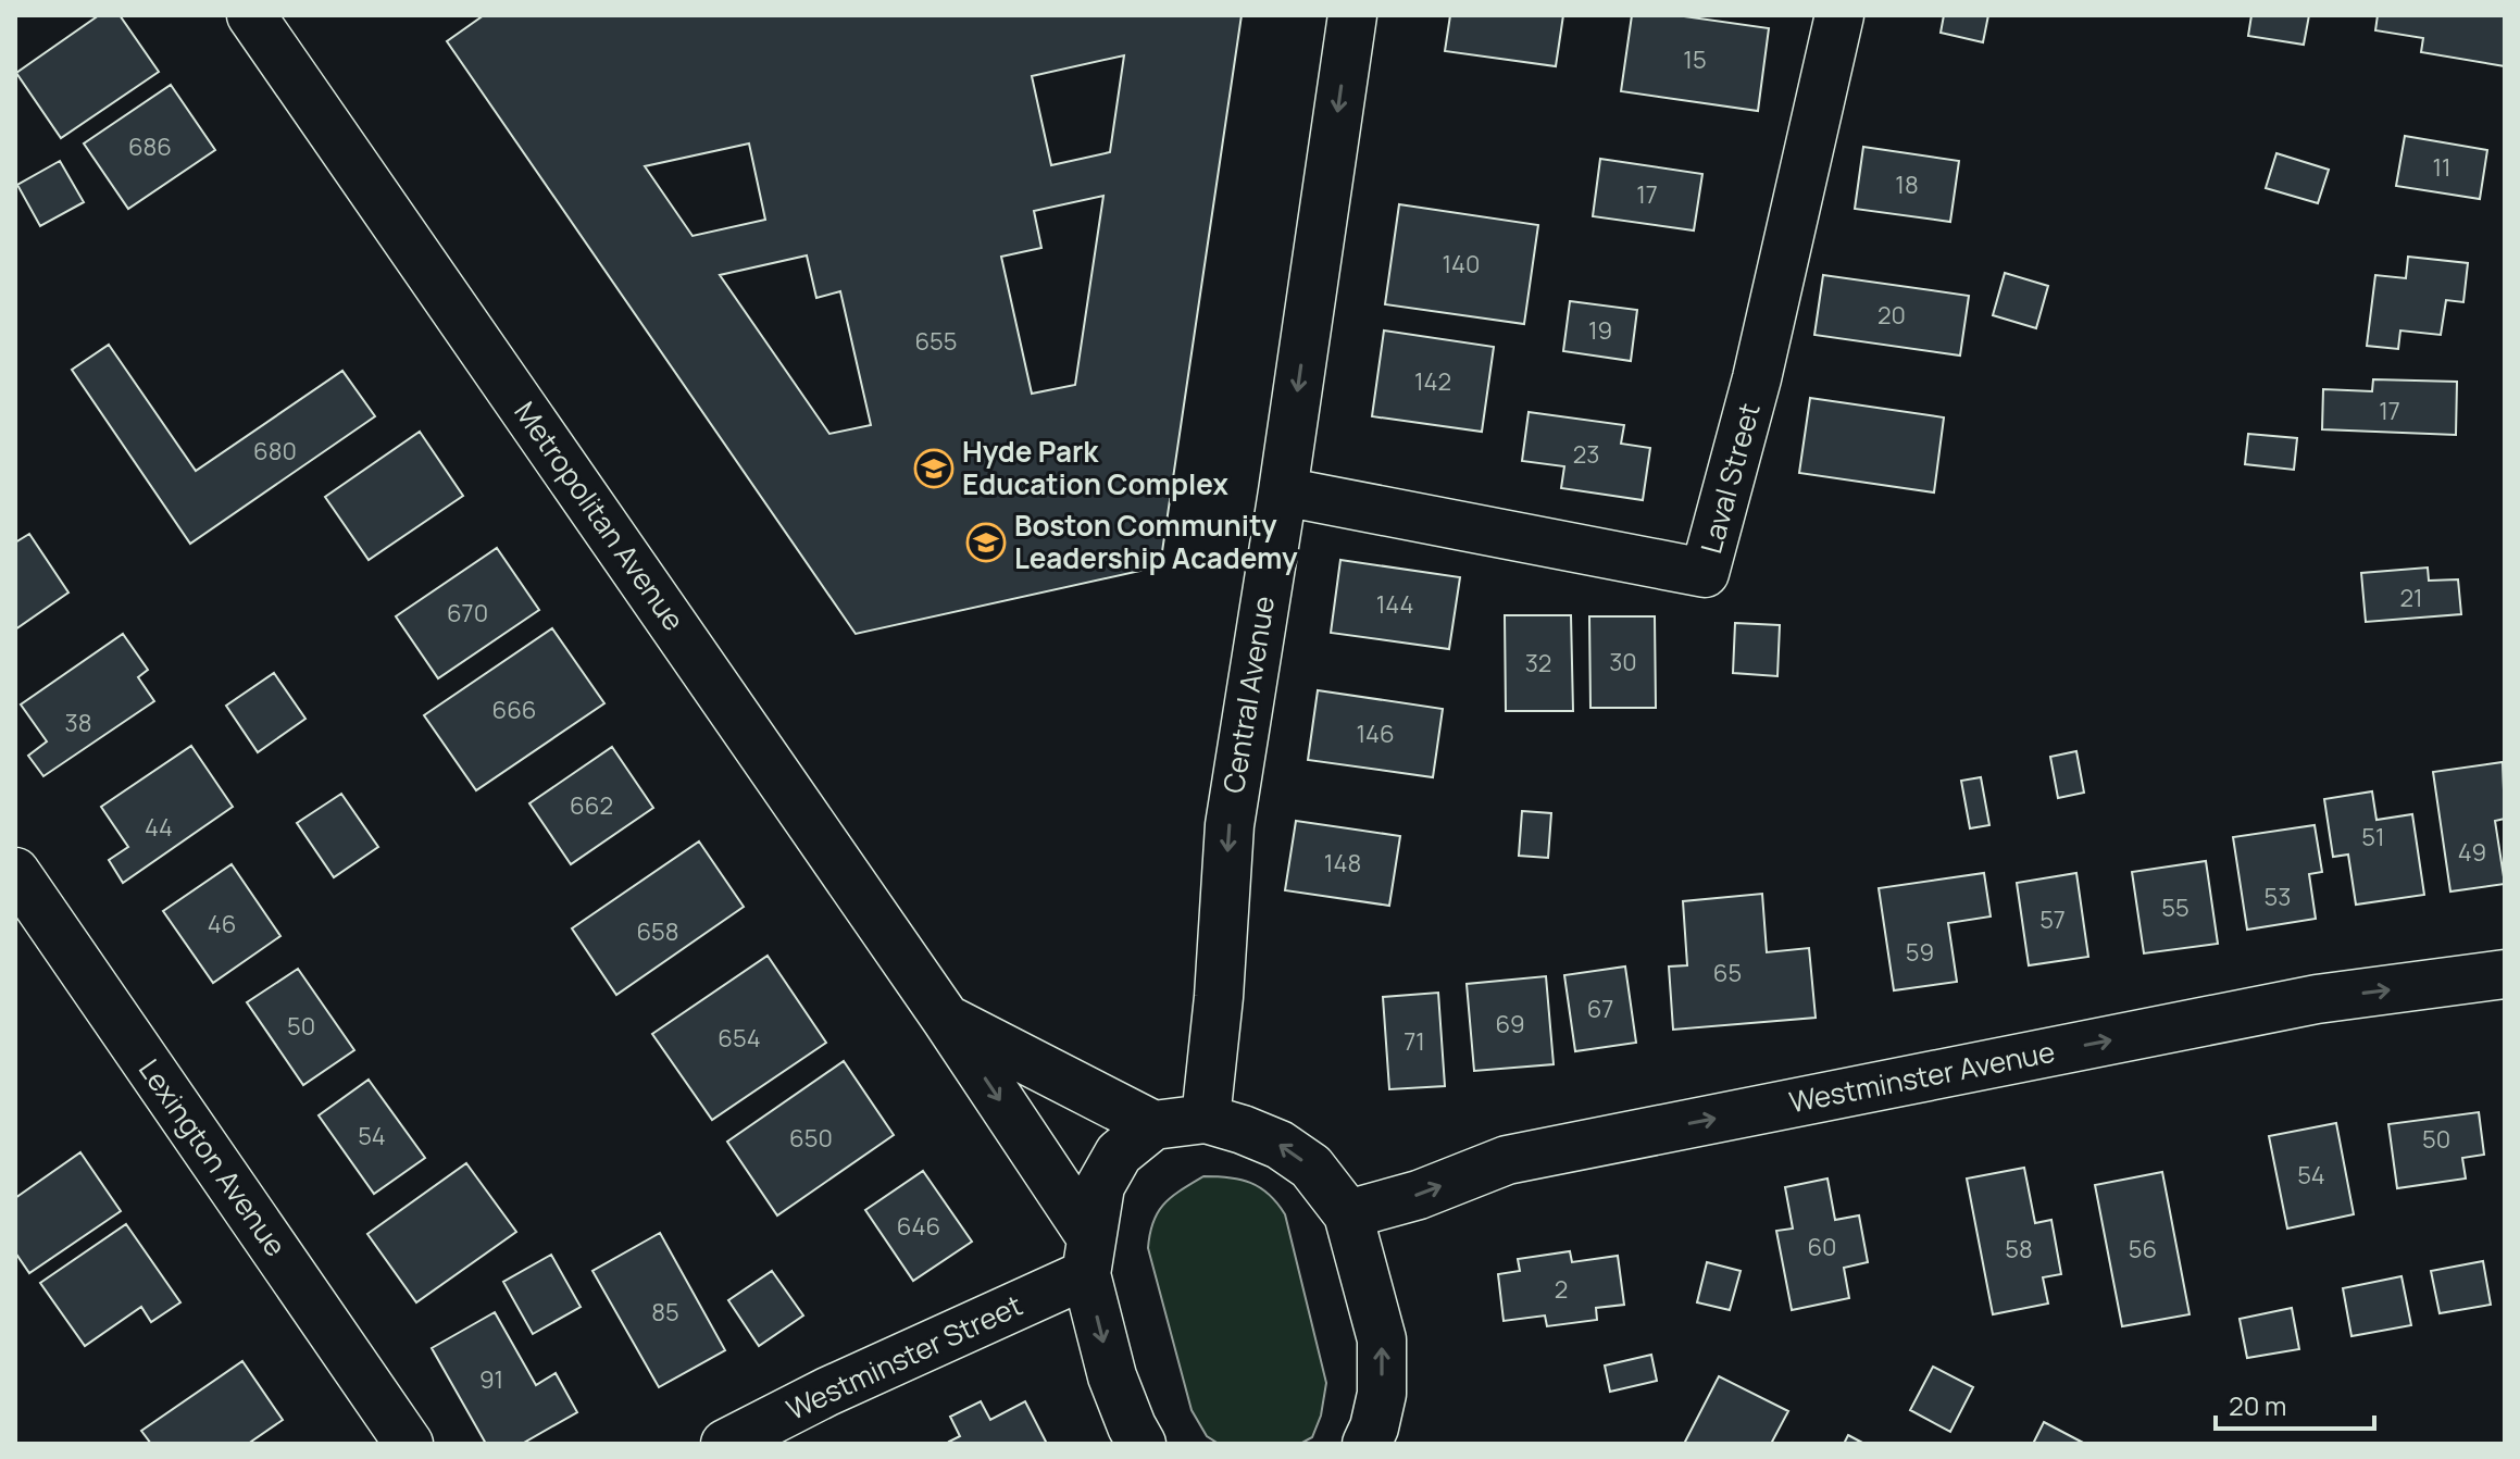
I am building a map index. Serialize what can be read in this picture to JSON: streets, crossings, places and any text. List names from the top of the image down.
{
  "streets": {
    "street": [
      "Laval Street",
      "Metropolitan Avenue",
      "Central Avenue",
      "Westminster Avenue",
      "Lexington Avenue",
      "Westminster Street"
    ]
  },
  "crossings": [
    ["Laval Street", "Central Avenue"],
    ["Metropolitan Avenue", "Westminster Street"]
  ],
  "one_way": ["Central Avenue", "Westminster Avenue"],
  "places": {
    "school or university": ["Hyde Park Education Complex", "Boston Community Leadership Academy"]
  },
  "house_numbers": [
    "15",
    "686",
    "11",
    "18",
    "17",
    "140",
    "20",
    "19",
    "655",
    "142",
    "17",
    "680",
    "23",
    "21",
    "144",
    "670",
    "30",
    "32",
    "666",
    "38",
    "146",
    "662",
    "44",
    "51",
    "49",
    "148",
    "53",
    "55",
    "57",
    "46",
    "658",
    "59",
    "65",
    "67",
    "69",
    "50",
    "654",
    "71",
    "54",
    "650",
    "50",
    "54",
    "646",
    "60",
    "58",
    "56",
    "2",
    "85",
    "91"
  ],
  "scale_bar": "20 m"
}
